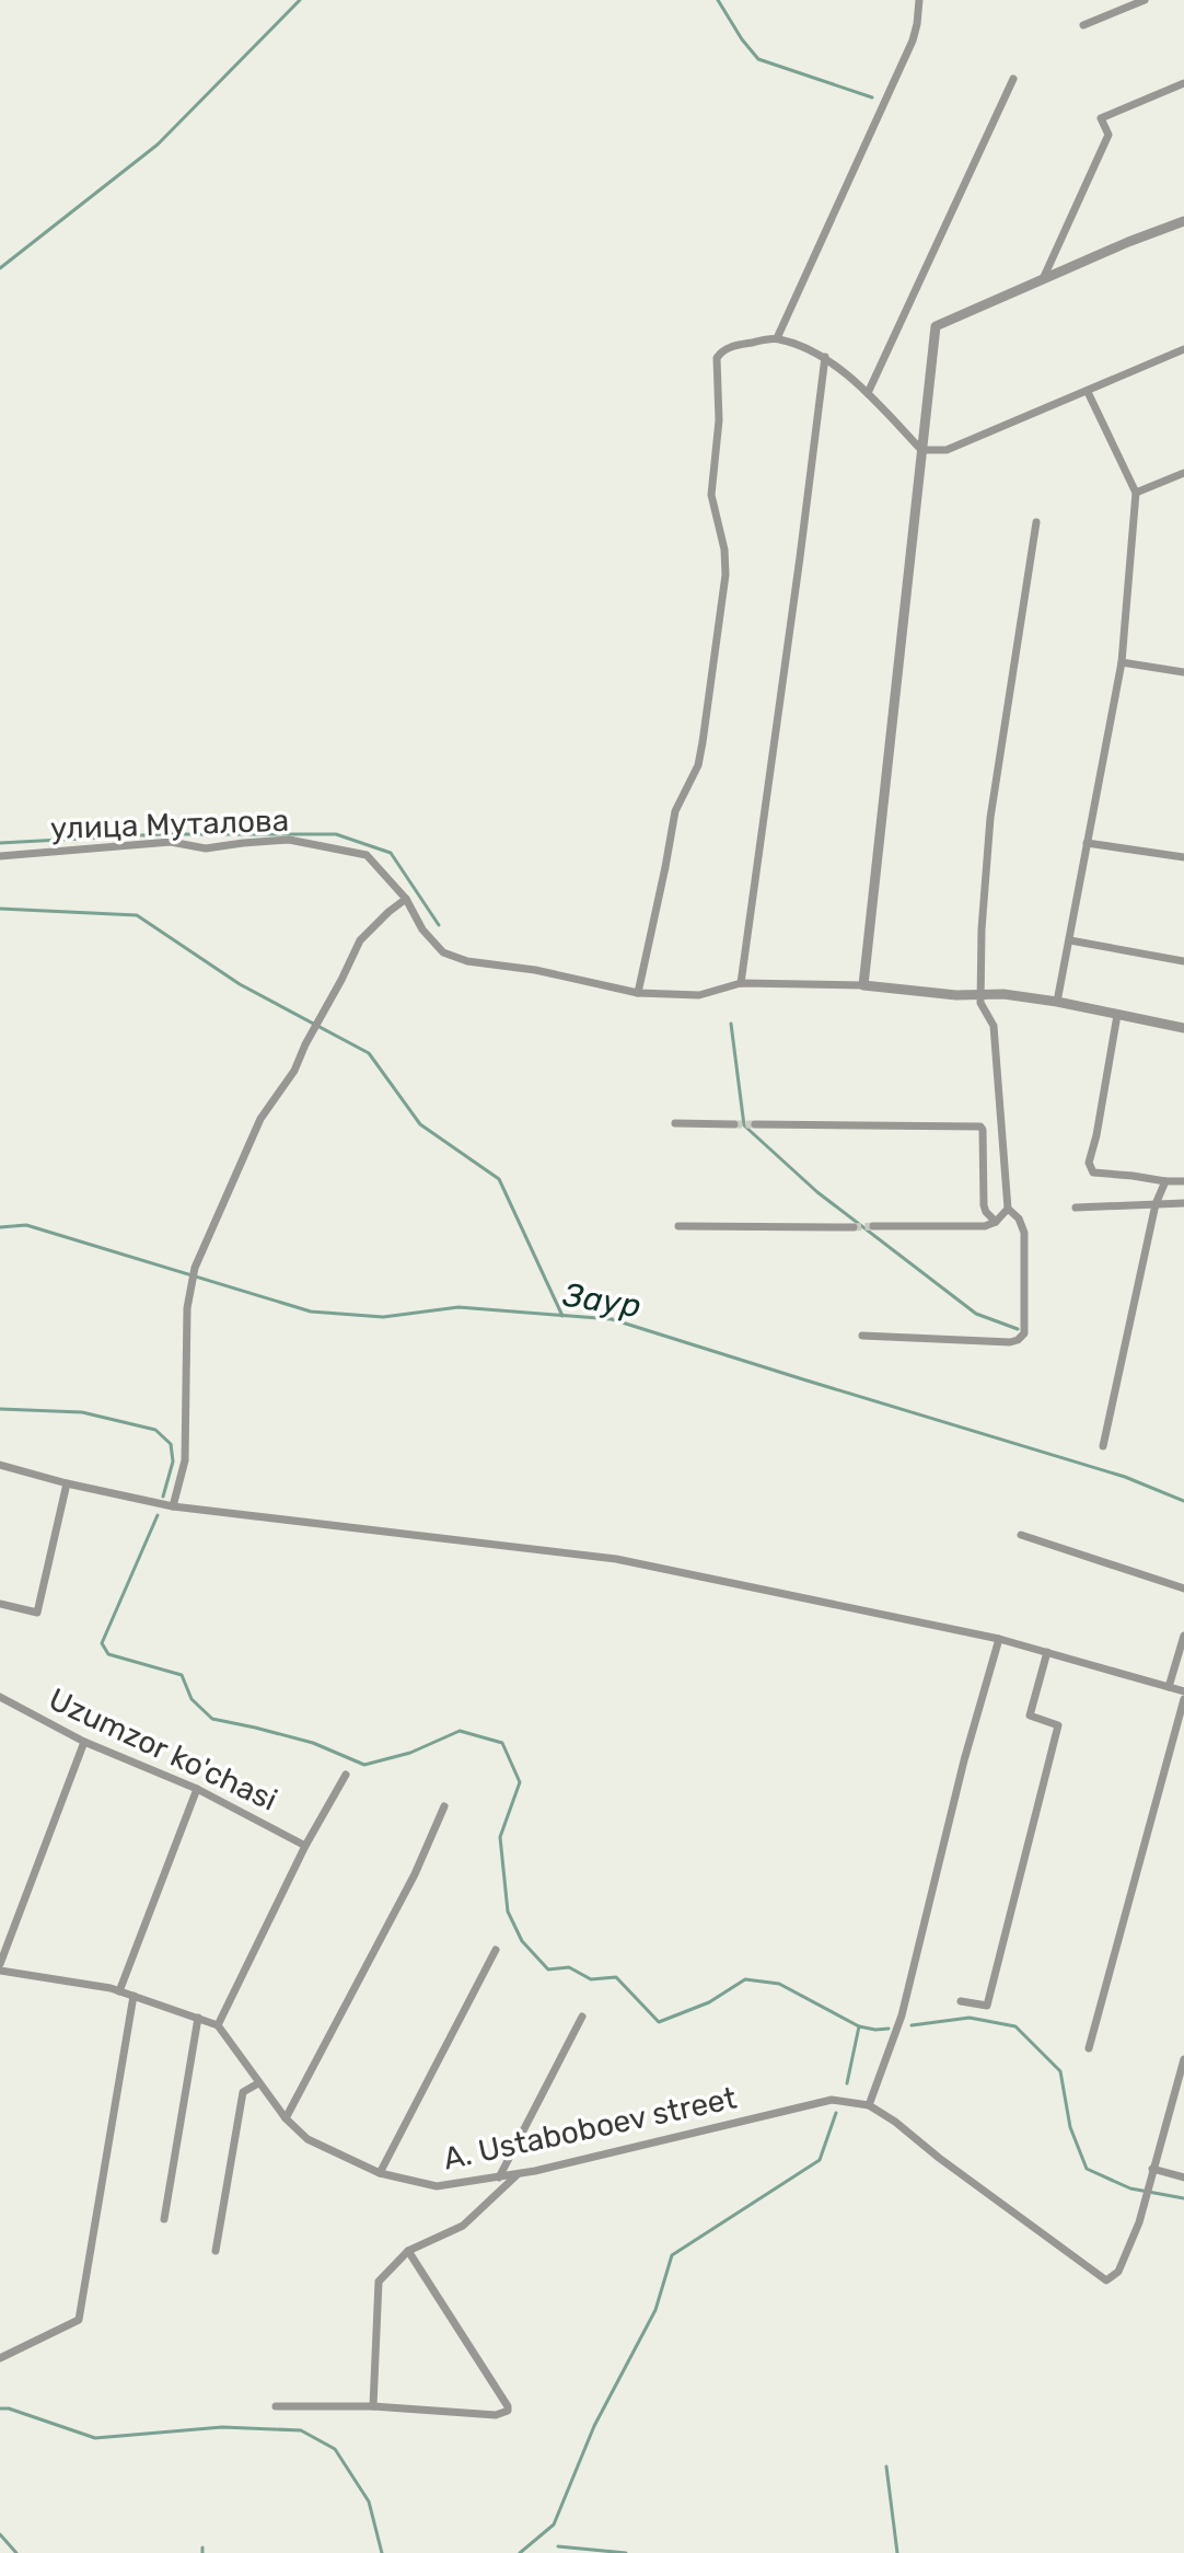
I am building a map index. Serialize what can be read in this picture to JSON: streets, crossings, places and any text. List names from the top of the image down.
{
  "streets": {
    "street": ["улица Муталова", "Uzumzor ko'chasi", "A. Ustaboboev street"]
  },
  "water": ["Заур"]
}
